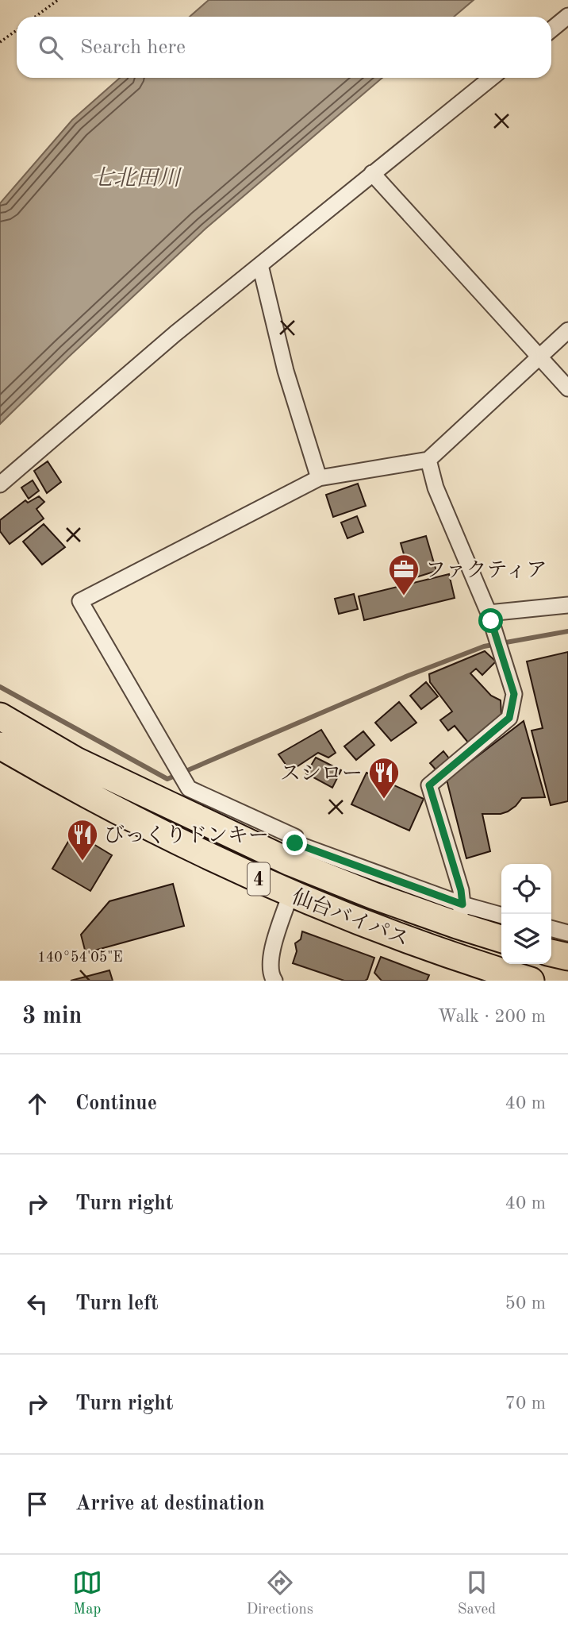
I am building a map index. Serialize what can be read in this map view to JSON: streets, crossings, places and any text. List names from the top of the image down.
{
  "streets": {
    "highway": ["4", "仙台バイパス"]
  },
  "water": ["七北田川"],
  "places": {
    "office": ["ファクティア"],
    "restaurant": ["スシロー", "びっくりドンキー"]
  },
  "page": {
    "search": "Search here",
    "heading": ["3 min", "Walk · 200 m"],
    "list": [
      ["Continue", "40 m"],
      ["Turn right", "40 m"],
      ["Turn left", "50 m"],
      ["Turn right", "70 m"],
      "Arrive at destination"
    ],
    "nav": ["Map", "Directions", "Saved"]
  },
  "coordinates": ["140°54'05\"E"]
}
